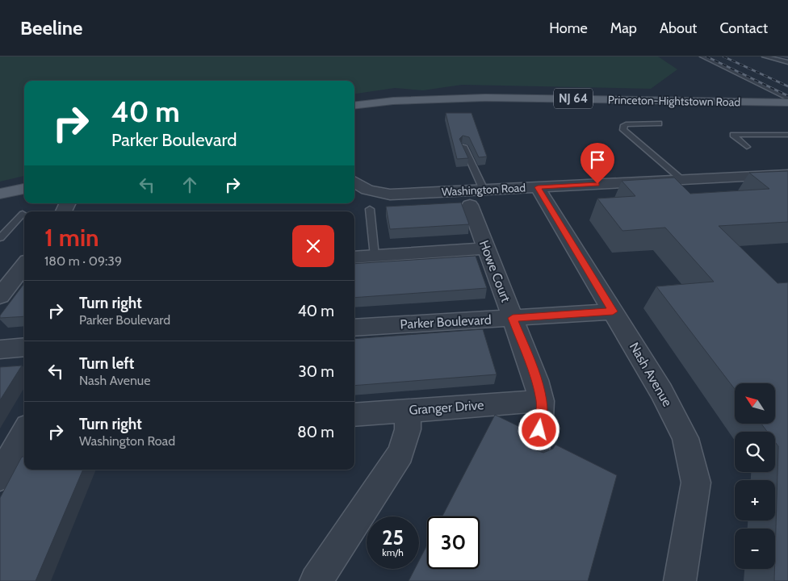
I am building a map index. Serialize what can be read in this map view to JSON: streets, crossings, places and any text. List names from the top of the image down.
{
  "streets": {
    "main road": ["NJ 64", "Princeton-Hightstown Road"],
    "street": [
      "Washington Road",
      "Howe Court",
      "Parker Boulevard",
      "Nash Avenue",
      "Granger Drive"
    ]
  },
  "crossings": [
    ["Washington Road", "Howe Court"],
    ["Washington Road", "Nash Avenue"],
    ["Howe Court", "Parker Boulevard"],
    ["Howe Court", "Granger Drive"],
    ["Parker Boulevard", "Nash Avenue"]
  ],
  "north": "top left",
  "page": {
    "header": "Beeline",
    "nav": [
      "Home",
      "Map",
      "About",
      "Contact"
    ],
    "turn": ["40 m", "Parker Boulevard"],
    "heading": ["1 min", "180 m · 09:39"],
    "list": [
      {
        "name": "Turn right",
        "note": "Parker Boulevard",
        "value": "40 m"
      },
      {
        "name": "Turn left",
        "note": "Nash Avenue",
        "value": "30 m"
      },
      {
        "name": "Turn right",
        "note": "Washington Road",
        "value": "80 m"
      }
    ],
    "map_buttons": ["+", "−"],
    "speed": "25 km/h",
    "limit": "30"
  }
}
